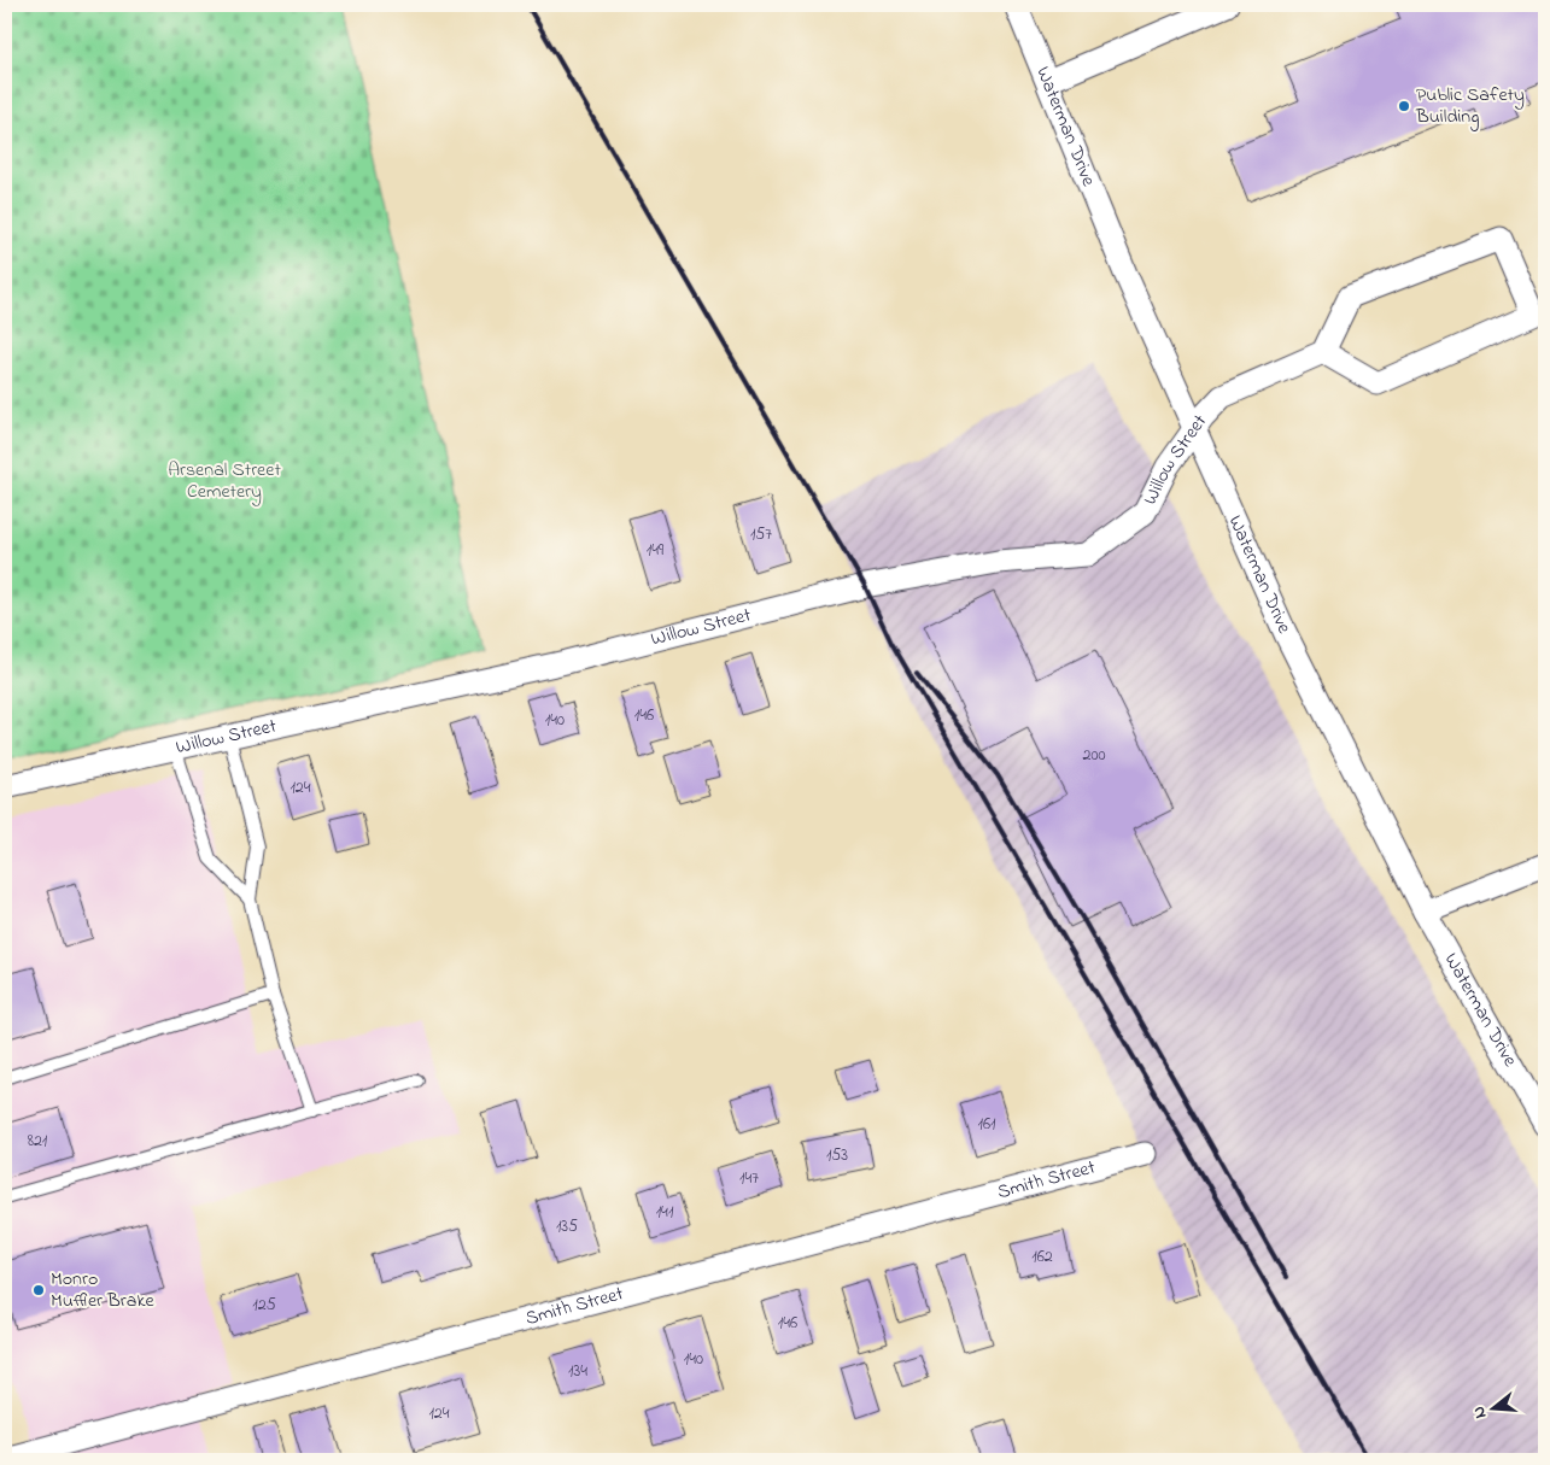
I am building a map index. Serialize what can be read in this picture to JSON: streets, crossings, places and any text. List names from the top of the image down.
{
  "streets": {
    "street": ["Waterman Drive", "Willow Street", "Smith Street"]
  },
  "crossings": [
    ["Waterman Drive", "Willow Street"]
  ],
  "parks": ["Arsenal Street Cemetery"],
  "places": ["Public Safety Building", "Monro Muffler Brake"],
  "house_numbers": [
    "157",
    "149",
    "146",
    "140",
    "200",
    "124",
    "161",
    "821",
    "153",
    "147",
    "141",
    "135",
    "162",
    "125",
    "146",
    "140",
    "134",
    "124"
  ],
  "north": "left"
}
